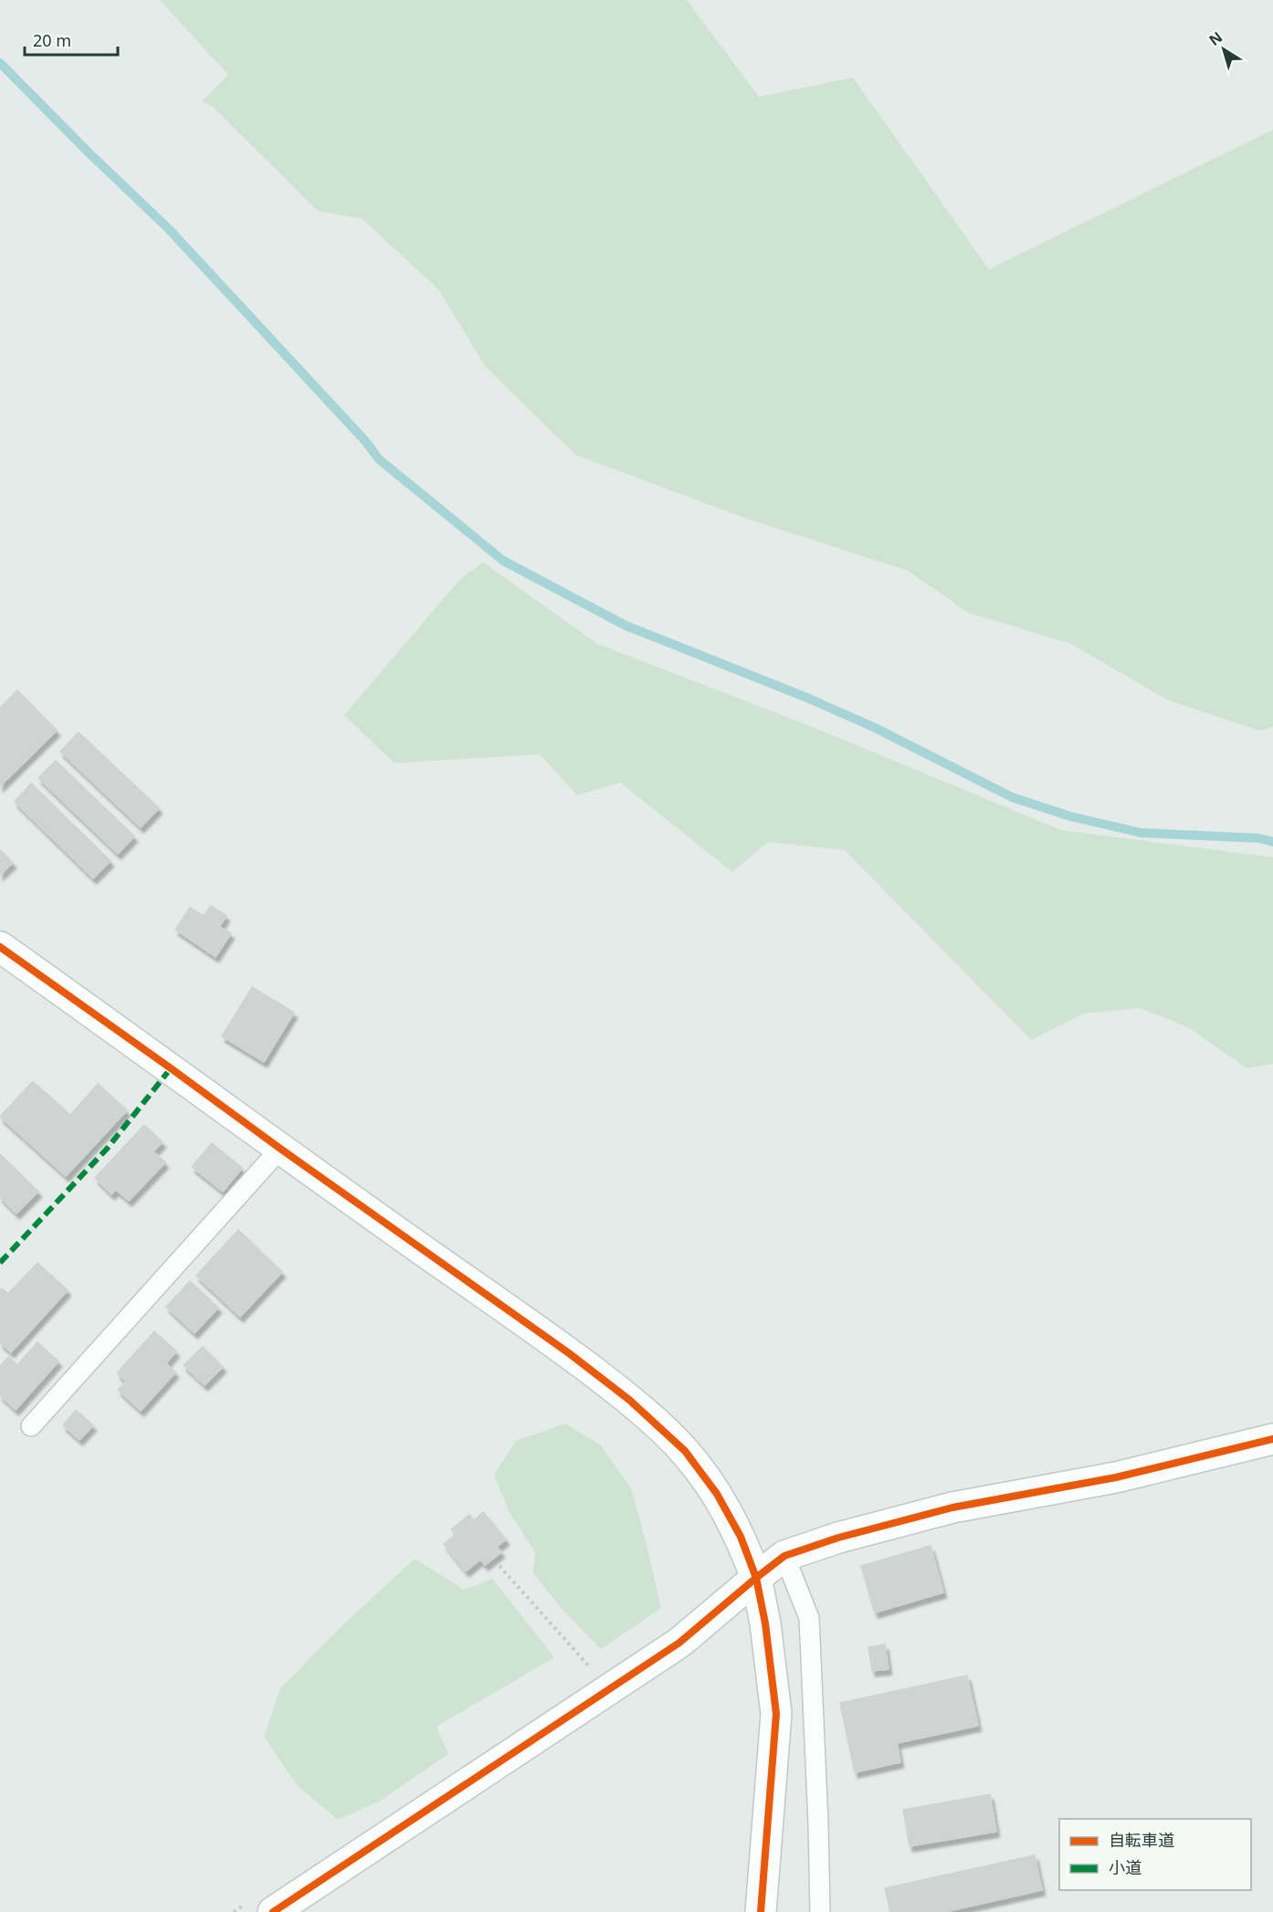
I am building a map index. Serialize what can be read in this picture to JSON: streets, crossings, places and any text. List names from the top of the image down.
{
  "legend": ["自転車道", "小道"],
  "scale_bar": "20 m",
  "north": "top left"
}
